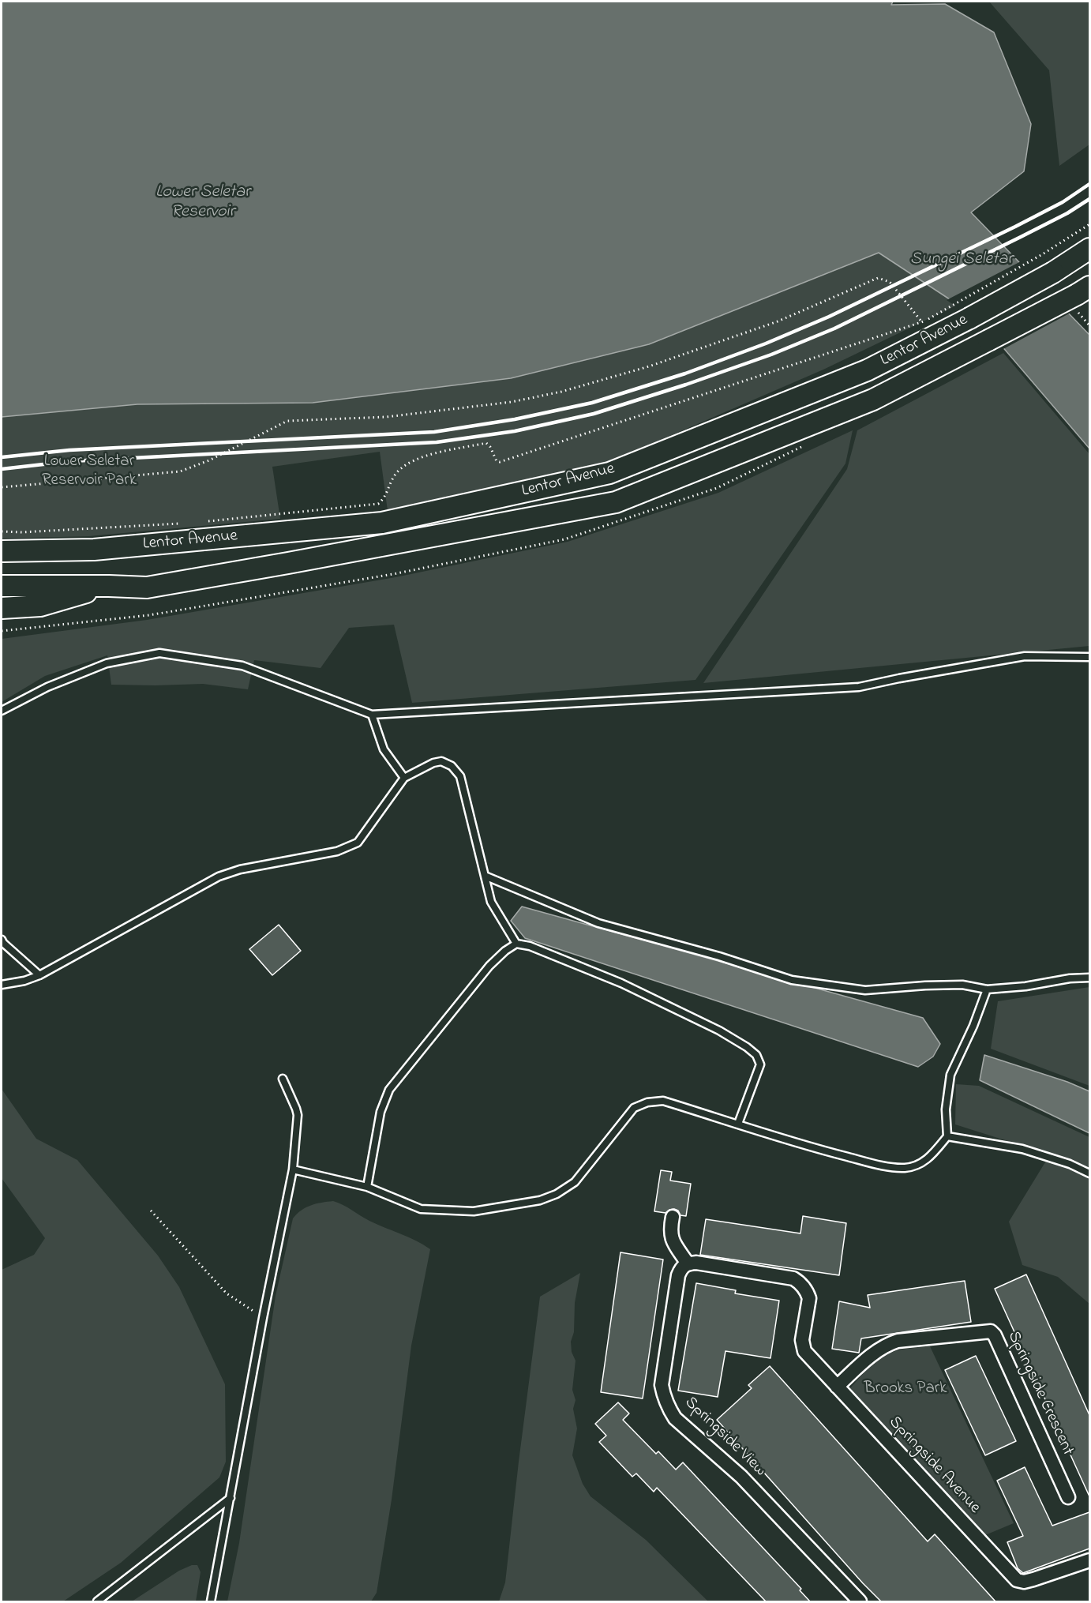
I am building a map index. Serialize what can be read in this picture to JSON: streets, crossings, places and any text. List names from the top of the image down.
{
  "streets": {
    "main road": ["Lentor Avenue"],
    "street": ["Springside Crescent", "Springside View", "Springside Avenue"]
  },
  "crossings": [
    ["Springside Crescent", "Springside Avenue"],
    ["Springside View", "Springside Avenue"]
  ],
  "water": ["Lower Seletar Reservoir", "Sungei Seletar"],
  "parks": ["Lower Seletar Reservoir Park", "Brooks Park"]
}
